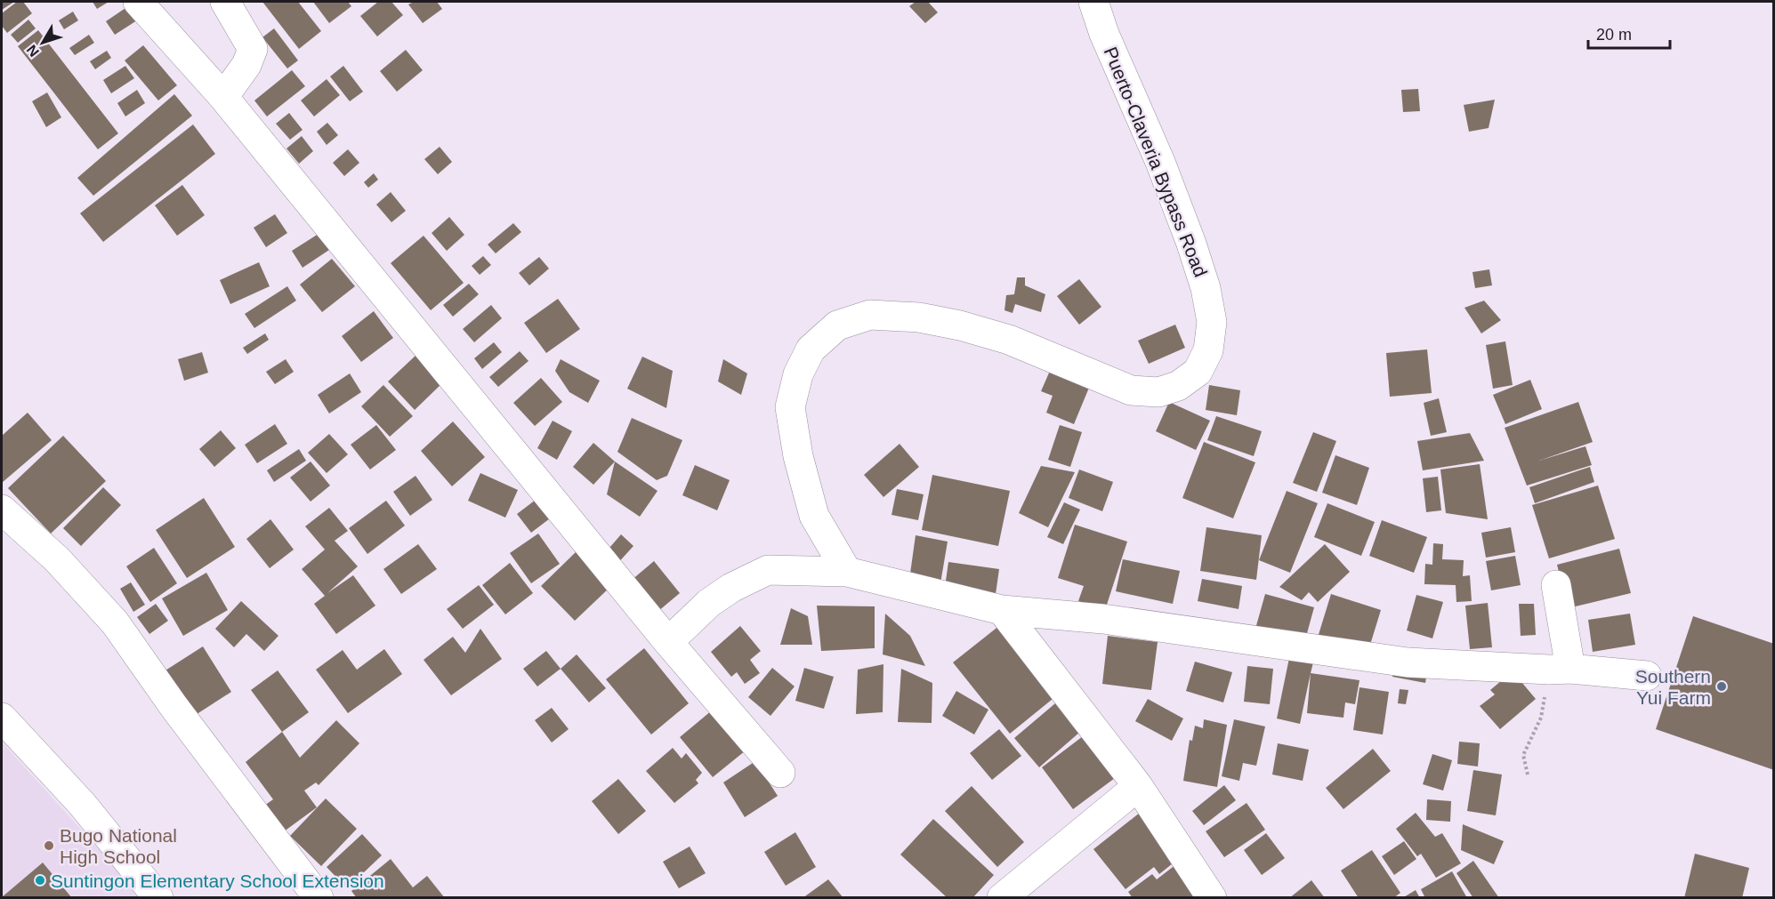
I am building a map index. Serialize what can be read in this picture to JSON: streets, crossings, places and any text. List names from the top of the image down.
{
  "streets": {
    "street": ["Puerto-Claveria Bypass Road"]
  },
  "places": ["Southern Yui Farm", "Bugo National High School", "Suntingon Elementary School Extension"],
  "scale_bar": "20 m",
  "north": "bottom left"
}
